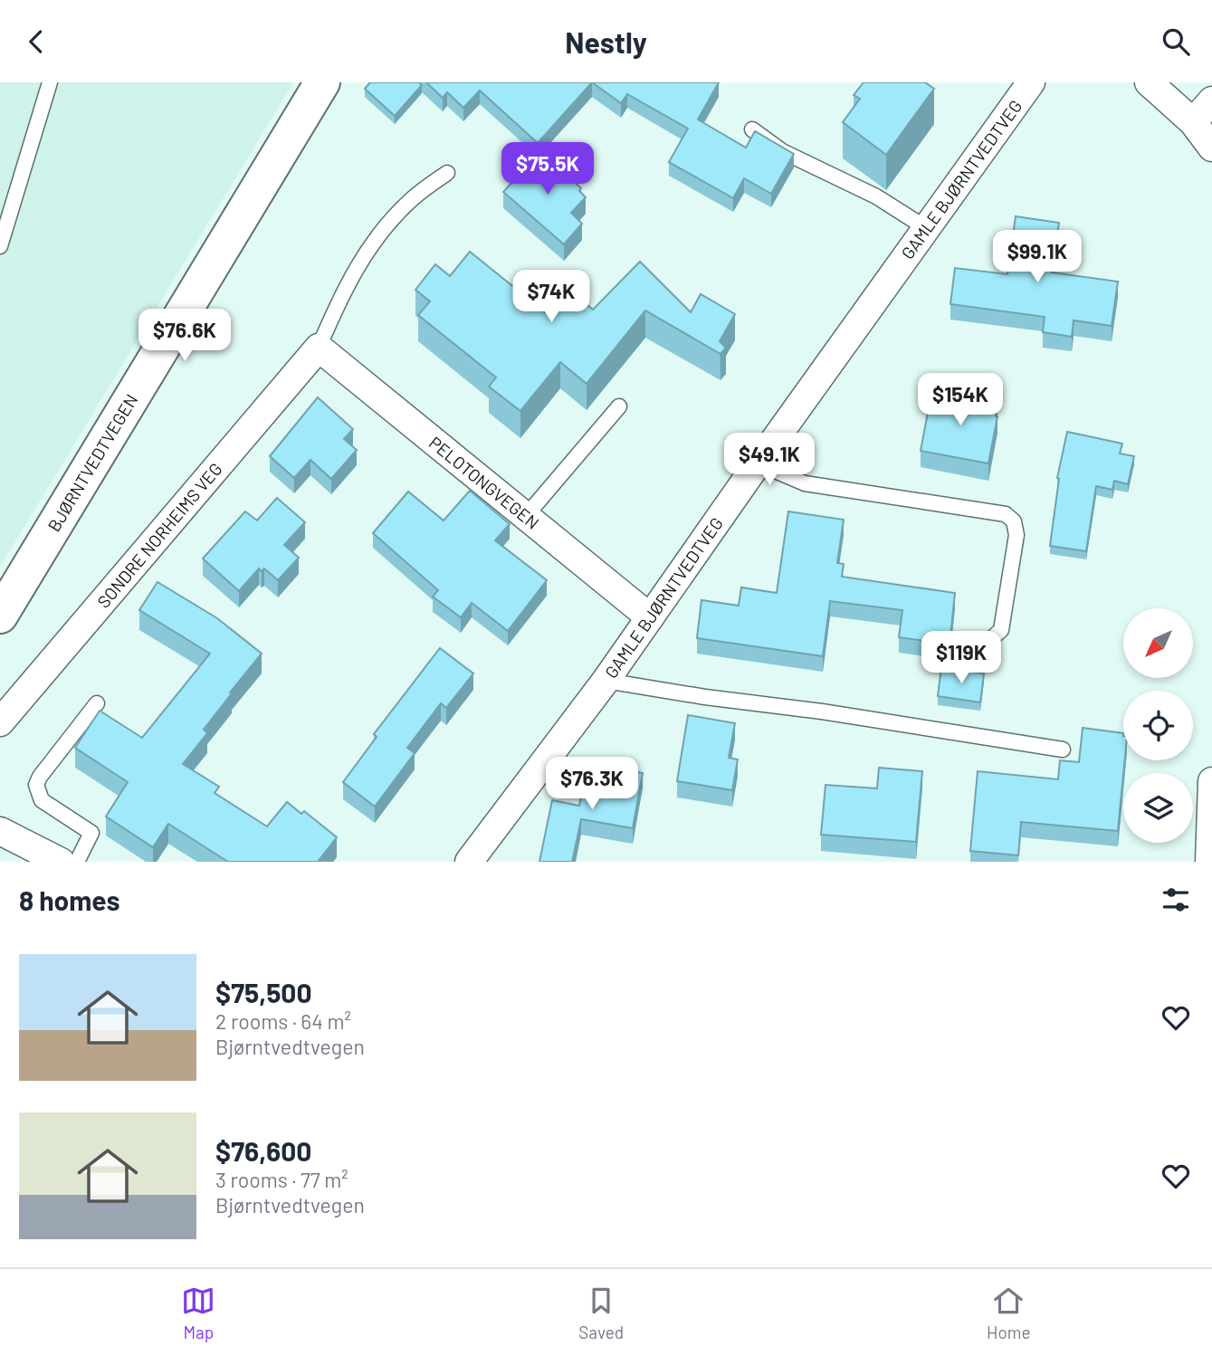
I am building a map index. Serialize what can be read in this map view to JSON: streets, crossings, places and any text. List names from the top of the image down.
{
  "streets": {
    "main road": ["BJØRNTVEDTVEGEN"],
    "street": ["GAMLE BJØRNTVEDTVEG", "PELOTONGVEGEN", "SONDRE NORHEIMS VEG"]
  },
  "crossings": [
    ["GAMLE BJØRNTVEDTVEG", "PELOTONGVEGEN"],
    ["PELOTONGVEGEN", "SONDRE NORHEIMS VEG"]
  ],
  "north": "bottom left",
  "page": {
    "header": "Nestly",
    "price": [
      "$75.5K",
      "$99.1K",
      "$74K",
      "$76.6K",
      "$154K",
      "$49.1K",
      "$119K",
      "$76.3K"
    ],
    "heading": "8 homes",
    "list": [
      {
        "name": "$75,500",
        "note": "2 rooms · 64 m² · Bjørntvedtvegen"
      },
      {
        "name": "$76,600",
        "note": "3 rooms · 77 m² · Bjørntvedtvegen"
      }
    ],
    "tabs": ["Map", "Saved", "Home"]
  }
}
